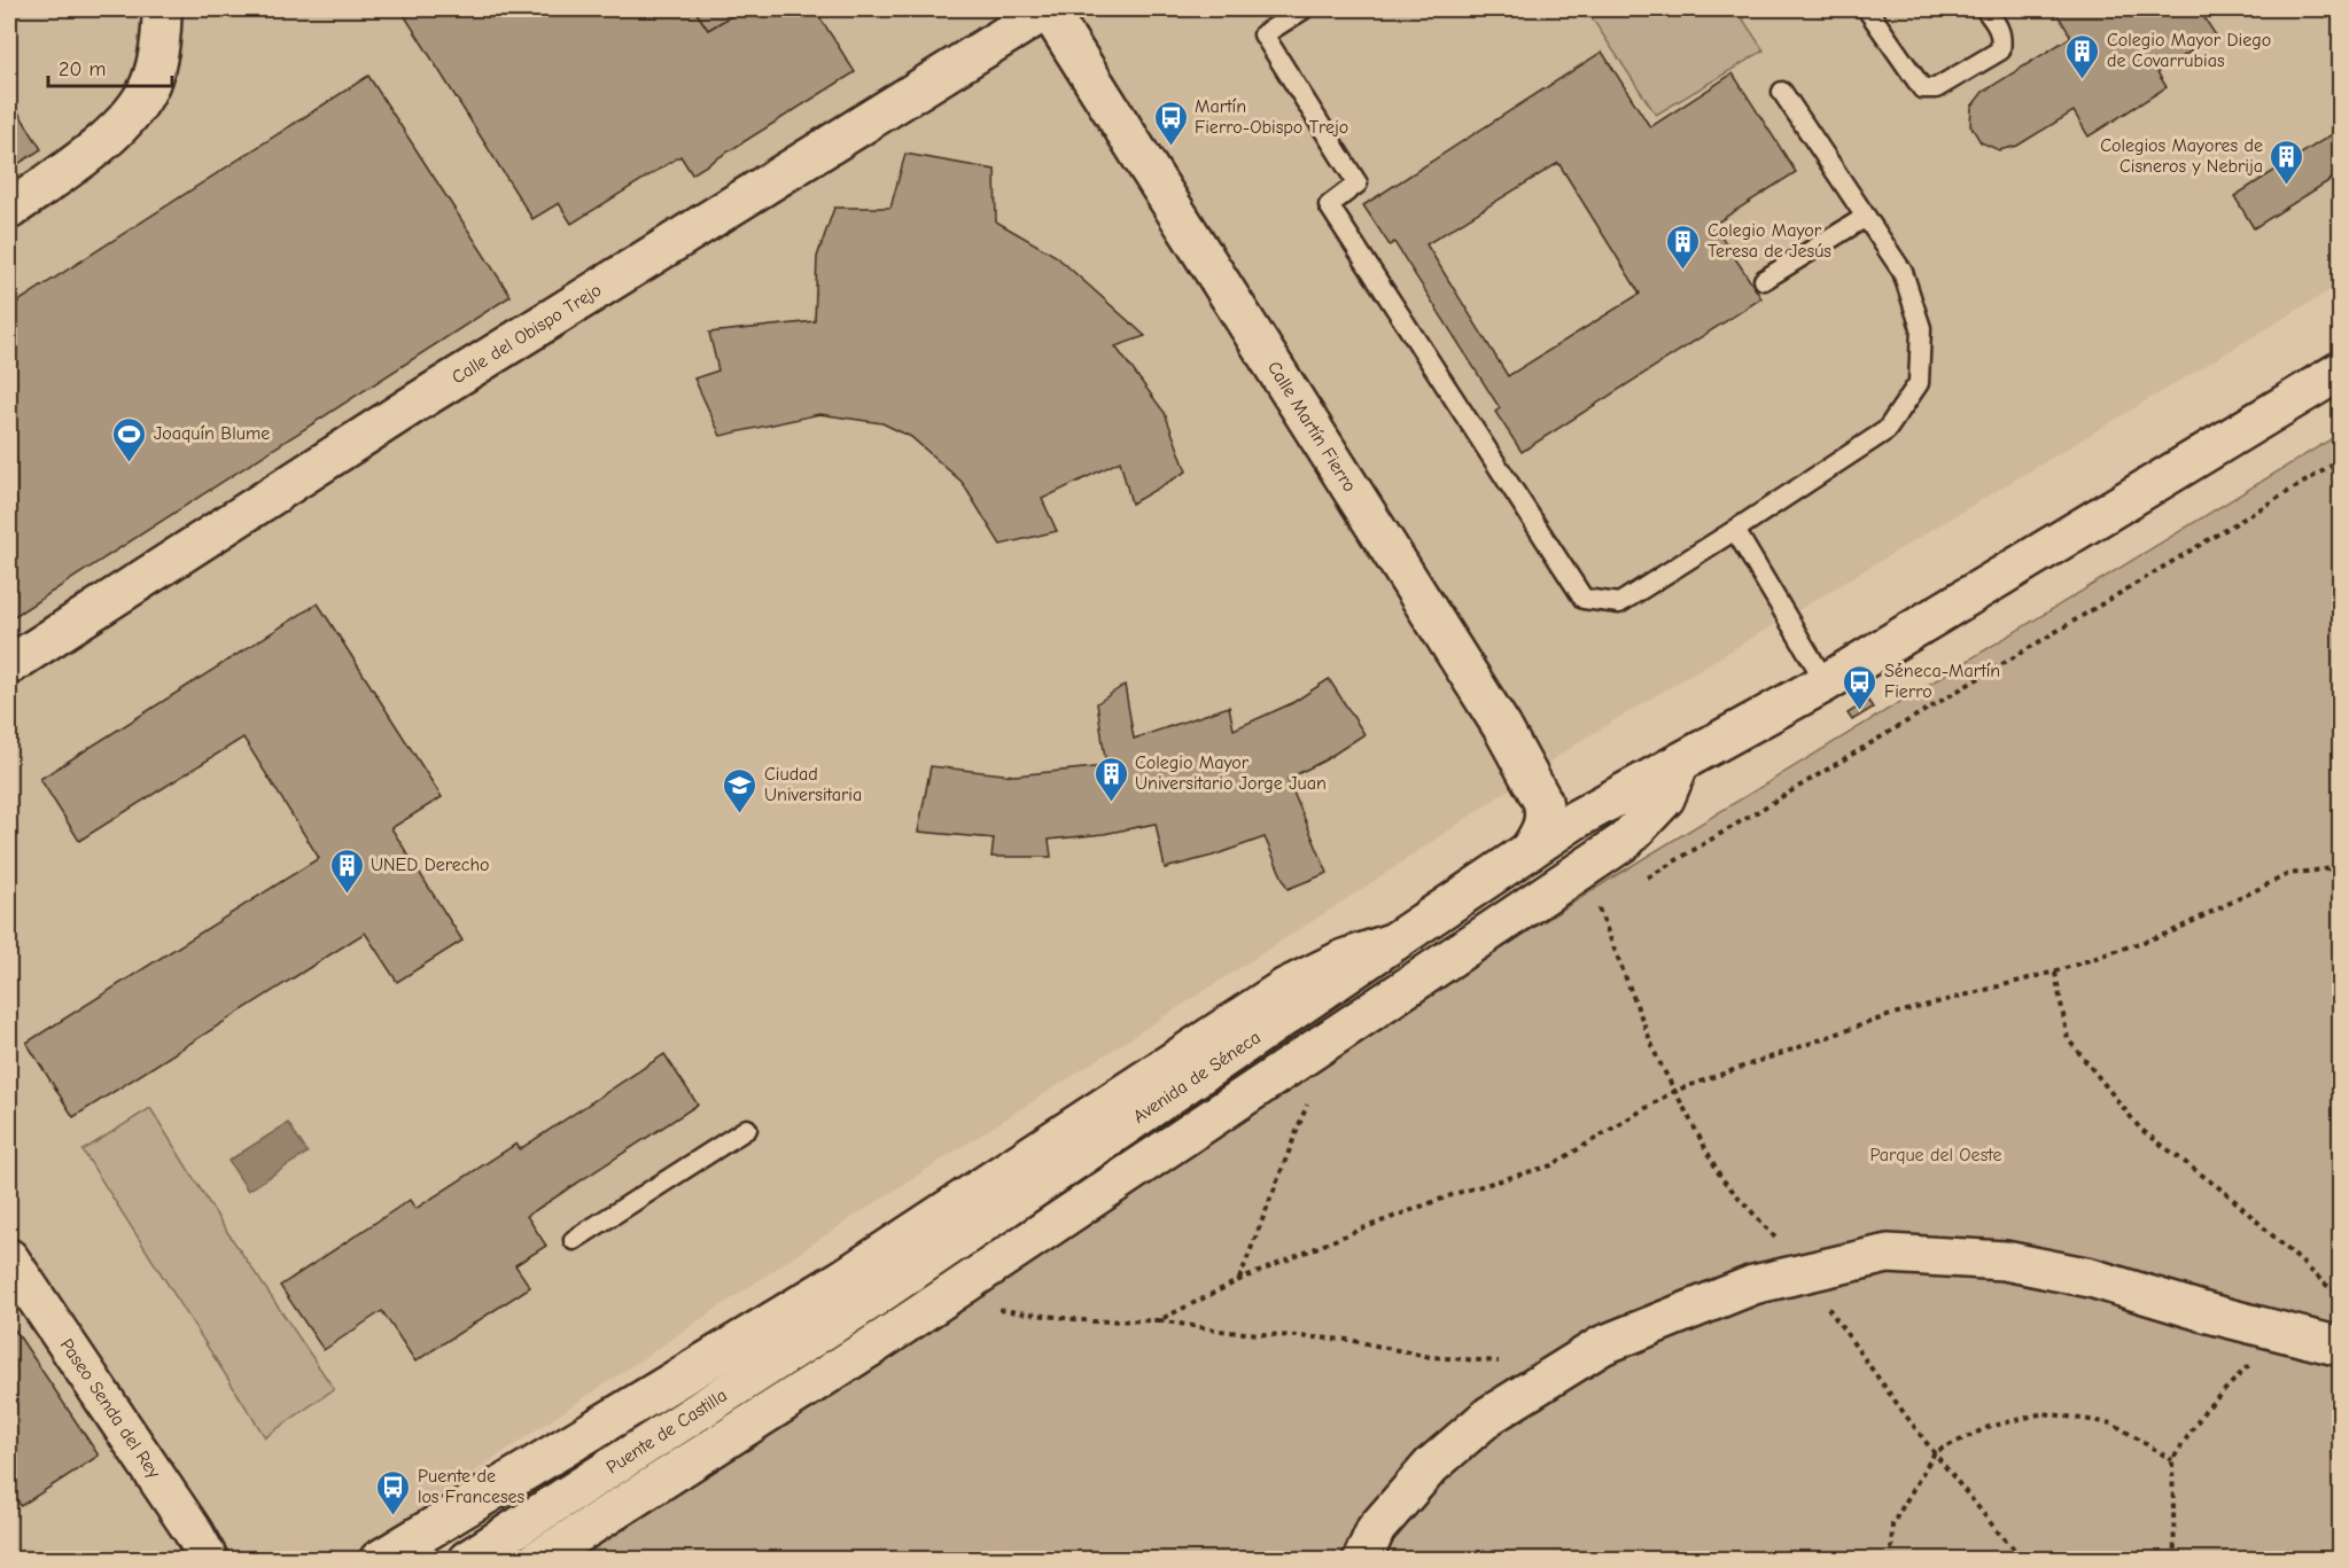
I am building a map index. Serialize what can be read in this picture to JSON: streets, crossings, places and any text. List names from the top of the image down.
{
  "streets": {
    "main road": [
      "Calle del Obispo Trejo",
      "Calle Martín Fierro",
      "Avenida de Séneca",
      "Paseo Senda del Rey",
      "Puente de Castilla"
    ]
  },
  "crossings": [
    ["Calle del Obispo Trejo", "Calle Martín Fierro"],
    ["Avenida de Séneca", "Puente de Castilla"]
  ],
  "parks": ["Parque del Oeste"],
  "places": {
    "building": [
      "Colegio Mayor Diego de Covarrubias",
      "Colegios Mayores de Cisneros y Nebrija",
      "Colegio Mayor Teresa de Jesús",
      "Colegio Mayor Universitario Jorge Juan",
      "UNED Derecho"
    ],
    "bus stop": ["Martín Fierro-Obispo Trejo", "Séneca-Martín Fierro", "Puente de los Franceses"],
    "sports": ["Joaquín Blume"],
    "school or university": ["Ciudad Universitaria"]
  },
  "scale_bar": "20 m"
}
